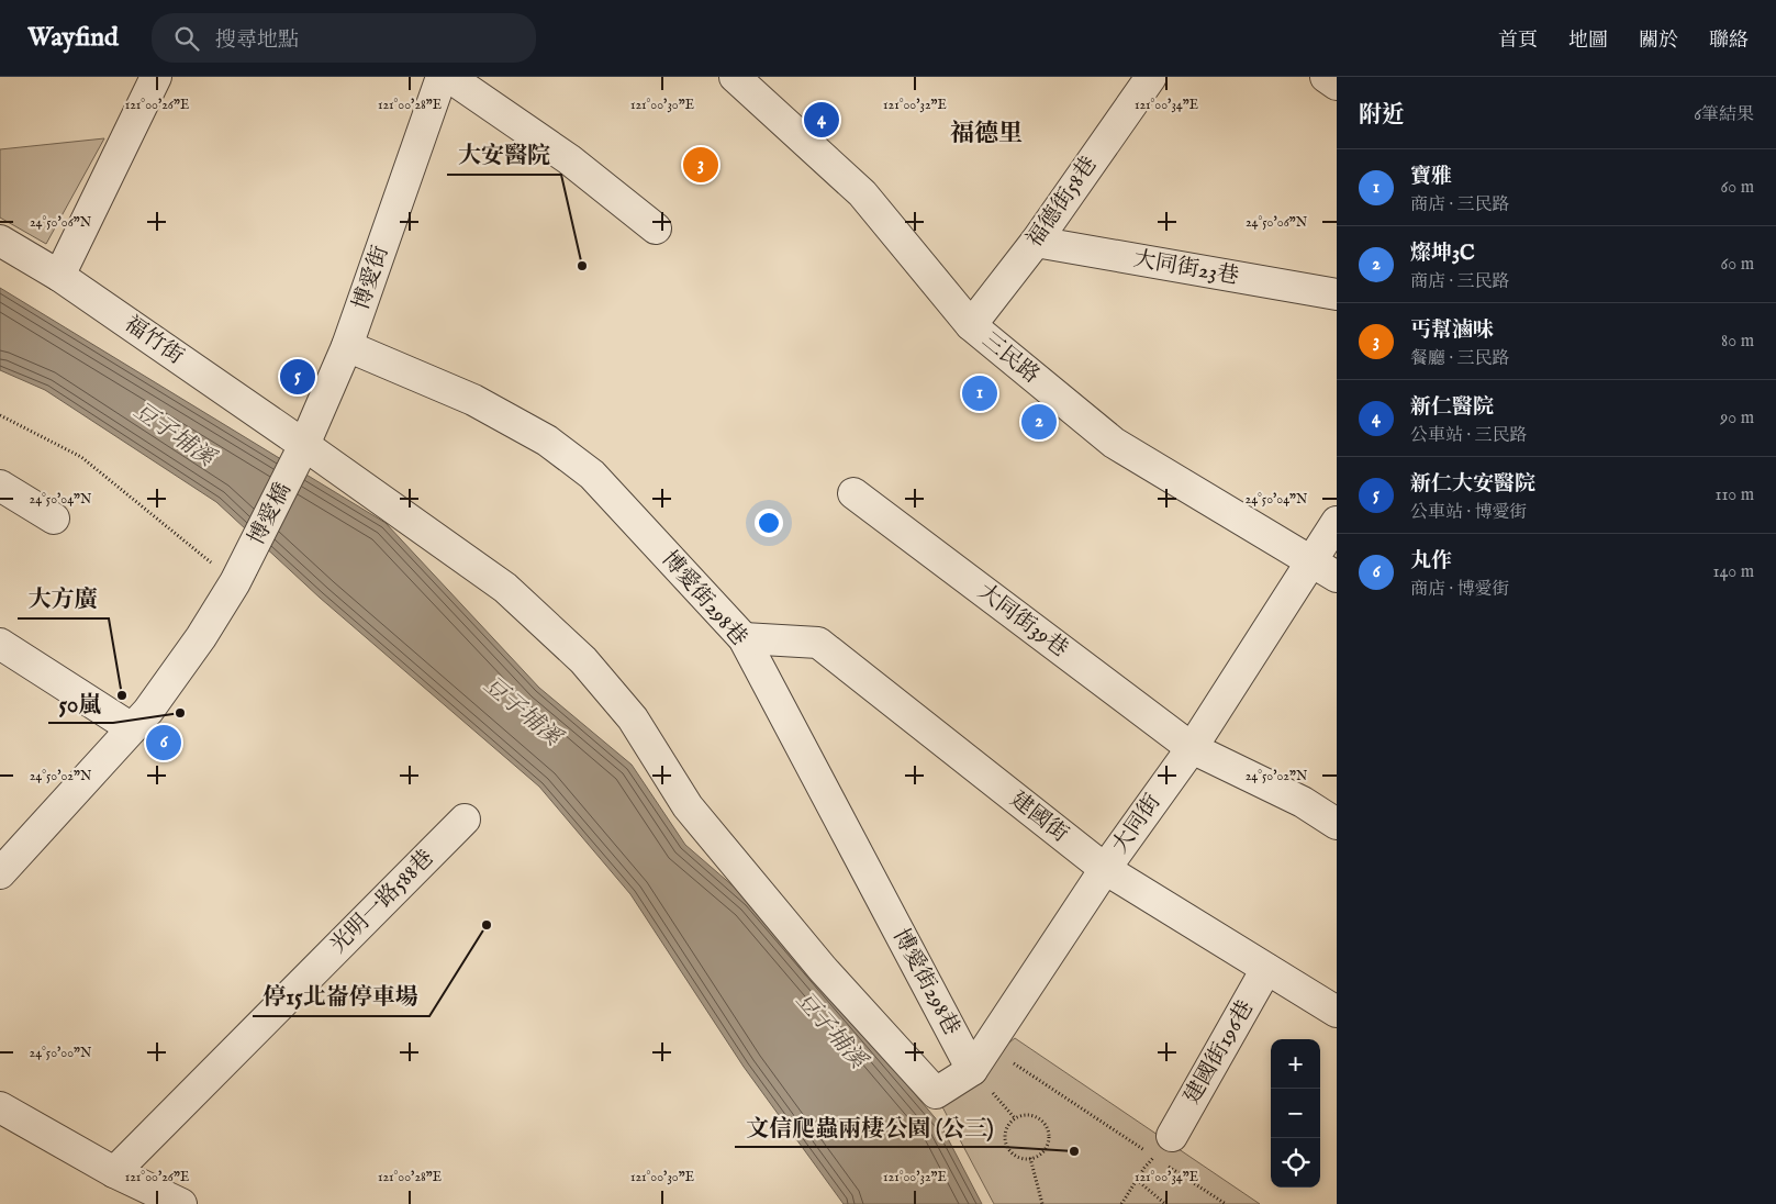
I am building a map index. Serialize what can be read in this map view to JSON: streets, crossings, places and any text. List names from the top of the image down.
{
  "streets": {
    "street": [
      "福德街58巷",
      "大同街23巷",
      "博愛街",
      "福竹街",
      "三民路",
      "博愛橋",
      "博愛街298巷",
      "大同街39巷",
      "建國街",
      "大同街",
      "光明一路588巷",
      "建國街196巷"
    ]
  },
  "crossings": [
    ["福德街58巷", "大同街23巷"],
    ["福德街58巷", "三民路"],
    ["博愛街", "福竹街"],
    ["博愛街", "博愛橋"],
    ["博愛街", "博愛街298巷"],
    ["福竹街", "博愛橋"],
    ["福竹街", "博愛街298巷"],
    ["福竹街", "大同街"],
    ["三民路", "大同街"],
    ["博愛街298巷", "建國街"],
    ["博愛街298巷", "大同街"],
    ["大同街39巷", "大同街"],
    ["建國街", "大同街"],
    ["建國街", "建國街196巷"]
  ],
  "districts": ["福德里"],
  "water": ["豆子埔溪"],
  "places": [
    "大安醫院",
    "大方廣",
    "50嵐",
    "停15北崙停車場",
    "文信爬蟲兩棲公園 (公三)"
  ],
  "page": {
    "header": "Wayfind",
    "search": "搜尋地點",
    "nav": [
      "首頁",
      "地圖",
      "關於",
      "聯絡"
    ],
    "heading": ["附近", "6筆結果"],
    "pins": [
      "4",
      "3",
      "5",
      "1",
      "2",
      "6"
    ],
    "list": [
      {
        "mark": "1",
        "name": "寶雅",
        "note": "商店 · 三民路",
        "value": "60 m"
      },
      {
        "mark": "2",
        "name": "燦坤3C",
        "note": "商店 · 三民路",
        "value": "60 m"
      },
      {
        "mark": "3",
        "name": "丐幫滷味",
        "note": "餐廳 · 三民路",
        "value": "80 m"
      },
      {
        "mark": "4",
        "name": "新仁醫院",
        "note": "公車站 · 三民路",
        "value": "90 m"
      },
      {
        "mark": "5",
        "name": "新仁大安醫院",
        "note": "公車站 · 博愛街",
        "value": "110 m"
      },
      {
        "mark": "6",
        "name": "丸作",
        "note": "商店 · 博愛街",
        "value": "140 m"
      }
    ],
    "map_buttons": ["+", "−"]
  },
  "coordinates": [
    "121°00'26\"E",
    "121°00'28\"E",
    "121°00'30\"E",
    "121°00'32\"E",
    "121°00'34\"E",
    "24°50'06\"N",
    "24°50'04\"N",
    "24°50'02\"N",
    "24°50'00\"N"
  ]
}
